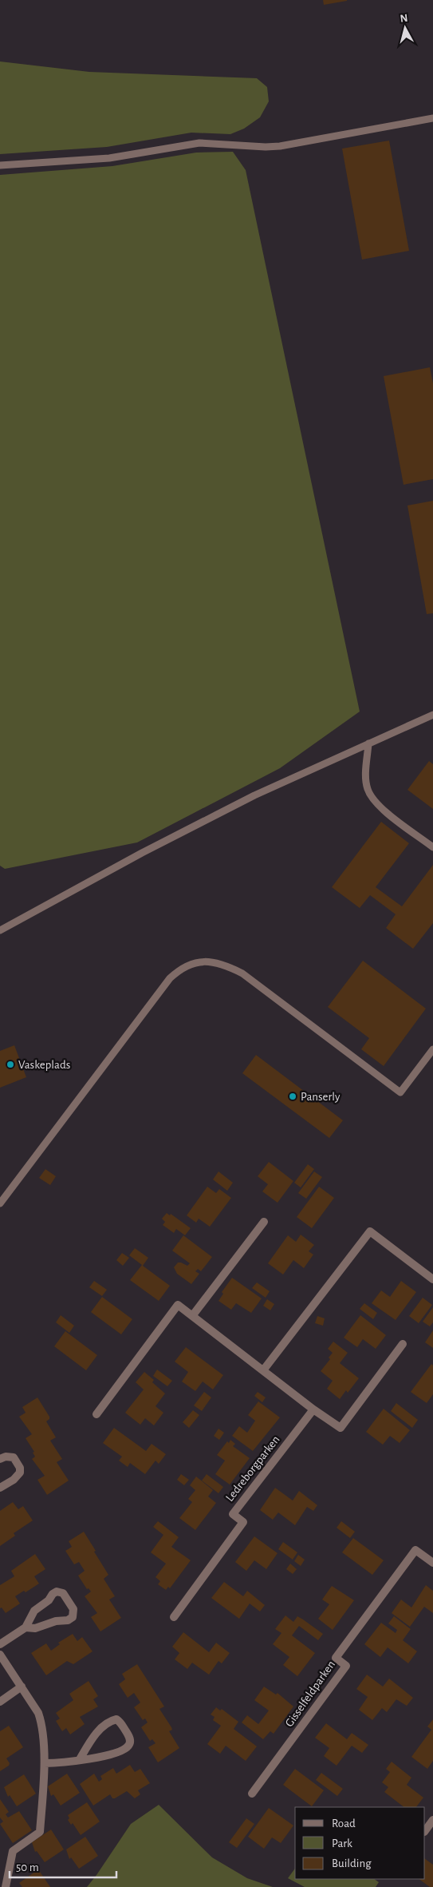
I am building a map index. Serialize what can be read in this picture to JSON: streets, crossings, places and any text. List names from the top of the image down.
{
  "streets": {
    "street": ["Ledreborgparken", "Gisselfeldparken"]
  },
  "places": ["Vaskeplads", "Panserly"],
  "legend": ["Road", "Park", "Building"],
  "scale_bar": "50 m",
  "north": "top"
}
